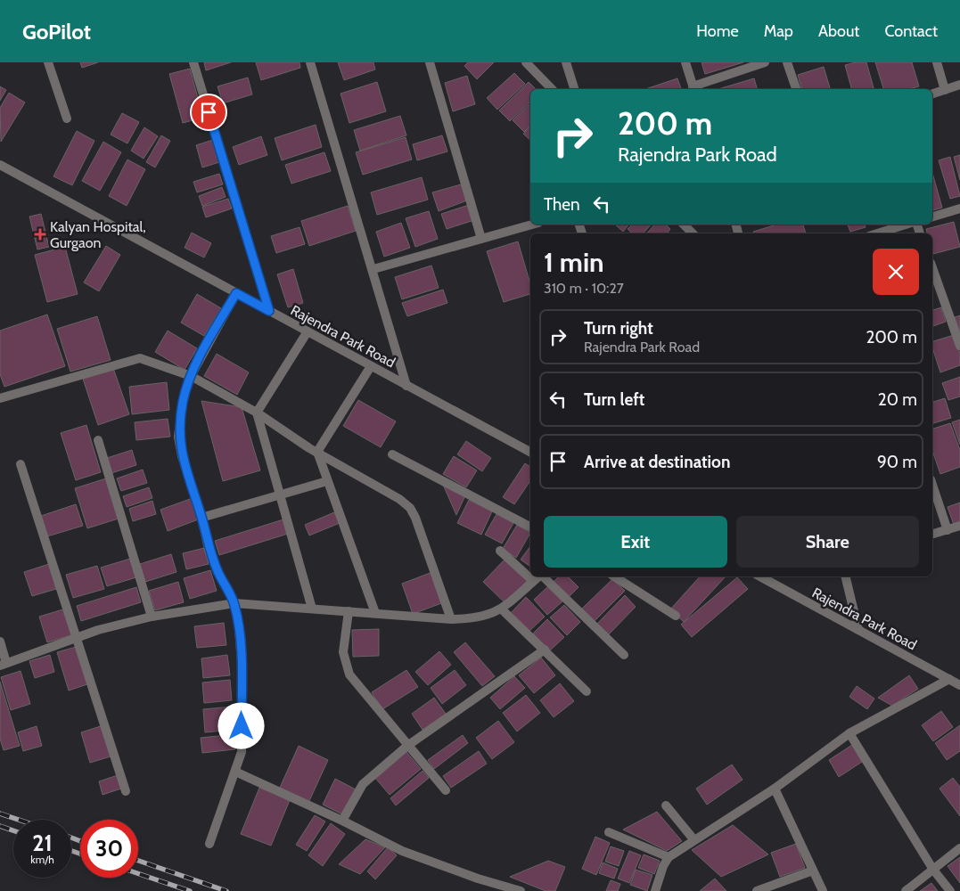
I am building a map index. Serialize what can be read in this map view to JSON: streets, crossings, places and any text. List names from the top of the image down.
{
  "streets": {
    "street": ["Rajendra Park Road"]
  },
  "places": {
    "health": ["Kalyan Hospital, Gurgaon"]
  },
  "page": {
    "header": "GoPilot",
    "nav": [
      "Home",
      "Map",
      "About",
      "Contact"
    ],
    "turn": ["200 m", "Rajendra Park Road"],
    "then": "Then",
    "heading": ["1 min", "310 m · 10:27"],
    "list": [
      {
        "name": "Turn right",
        "note": "Rajendra Park Road",
        "value": "200 m"
      },
      {
        "name": "Turn left",
        "value": "20 m"
      },
      {
        "name": "Arrive at destination",
        "value": "90 m"
      }
    ],
    "buttons": ["Exit", "Share"],
    "speed": "21 km/h",
    "limit": "30"
  }
}
